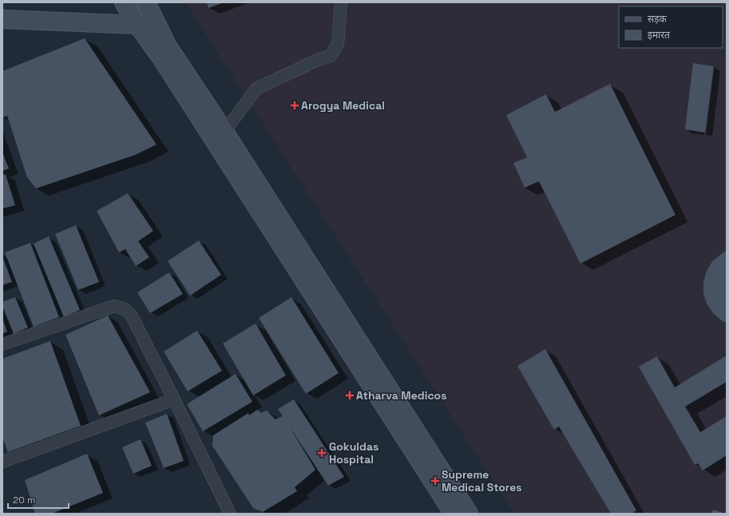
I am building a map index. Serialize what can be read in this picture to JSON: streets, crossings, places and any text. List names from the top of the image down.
{
  "places": {
    "health": [
      "Arogya Medical",
      "Atharva Medicos",
      "Gokuldas Hospital",
      "Supreme Medical Stores"
    ]
  },
  "legend": ["सड़क", "इमारत"],
  "scale_bar": "20 m"
}
